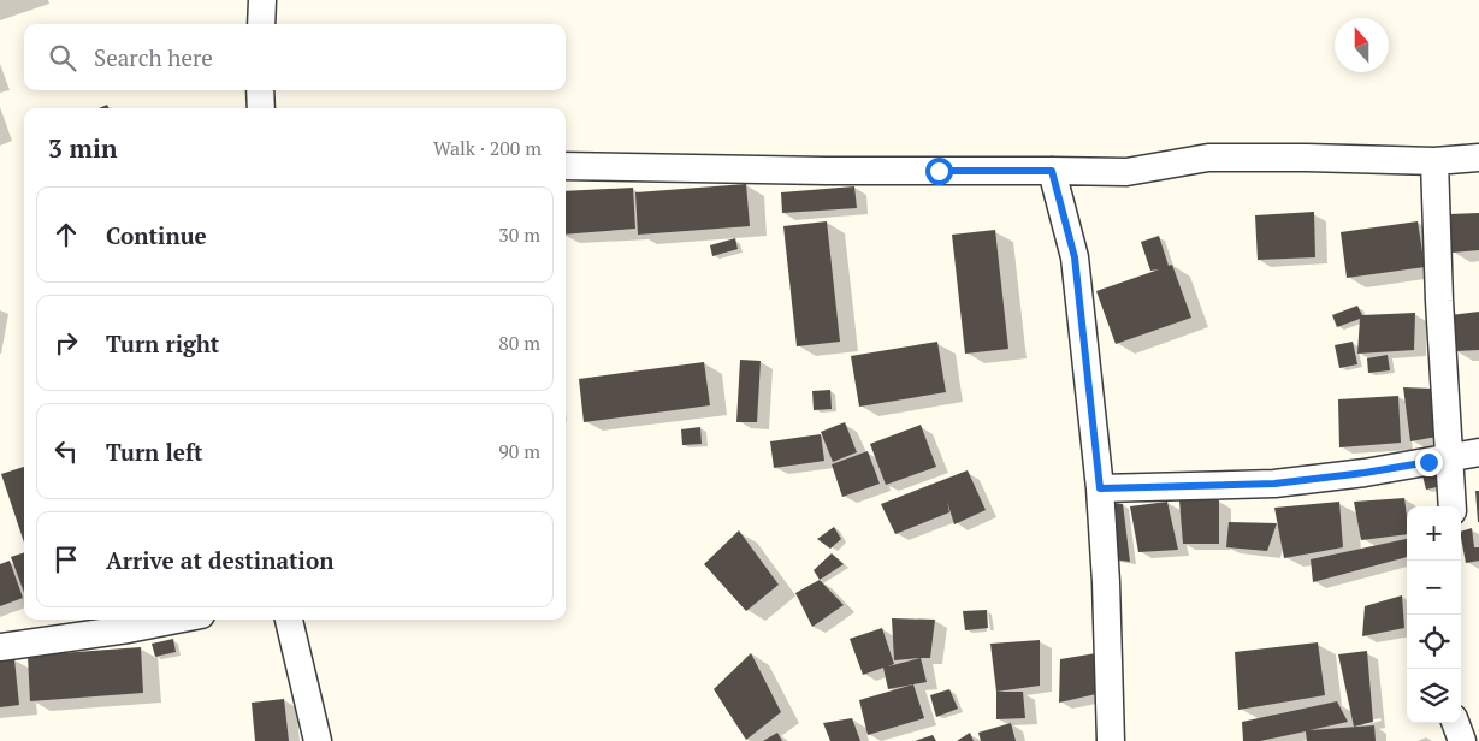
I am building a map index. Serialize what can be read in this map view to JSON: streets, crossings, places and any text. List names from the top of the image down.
{
  "north": "top",
  "page": {
    "search": "Search here",
    "heading": ["3 min", "Walk · 200 m"],
    "list": [
      ["Continue", "30 m"],
      ["Turn right", "80 m"],
      ["Turn left", "90 m"],
      "Arrive at destination"
    ],
    "map_buttons": ["+", "−"]
  }
}
